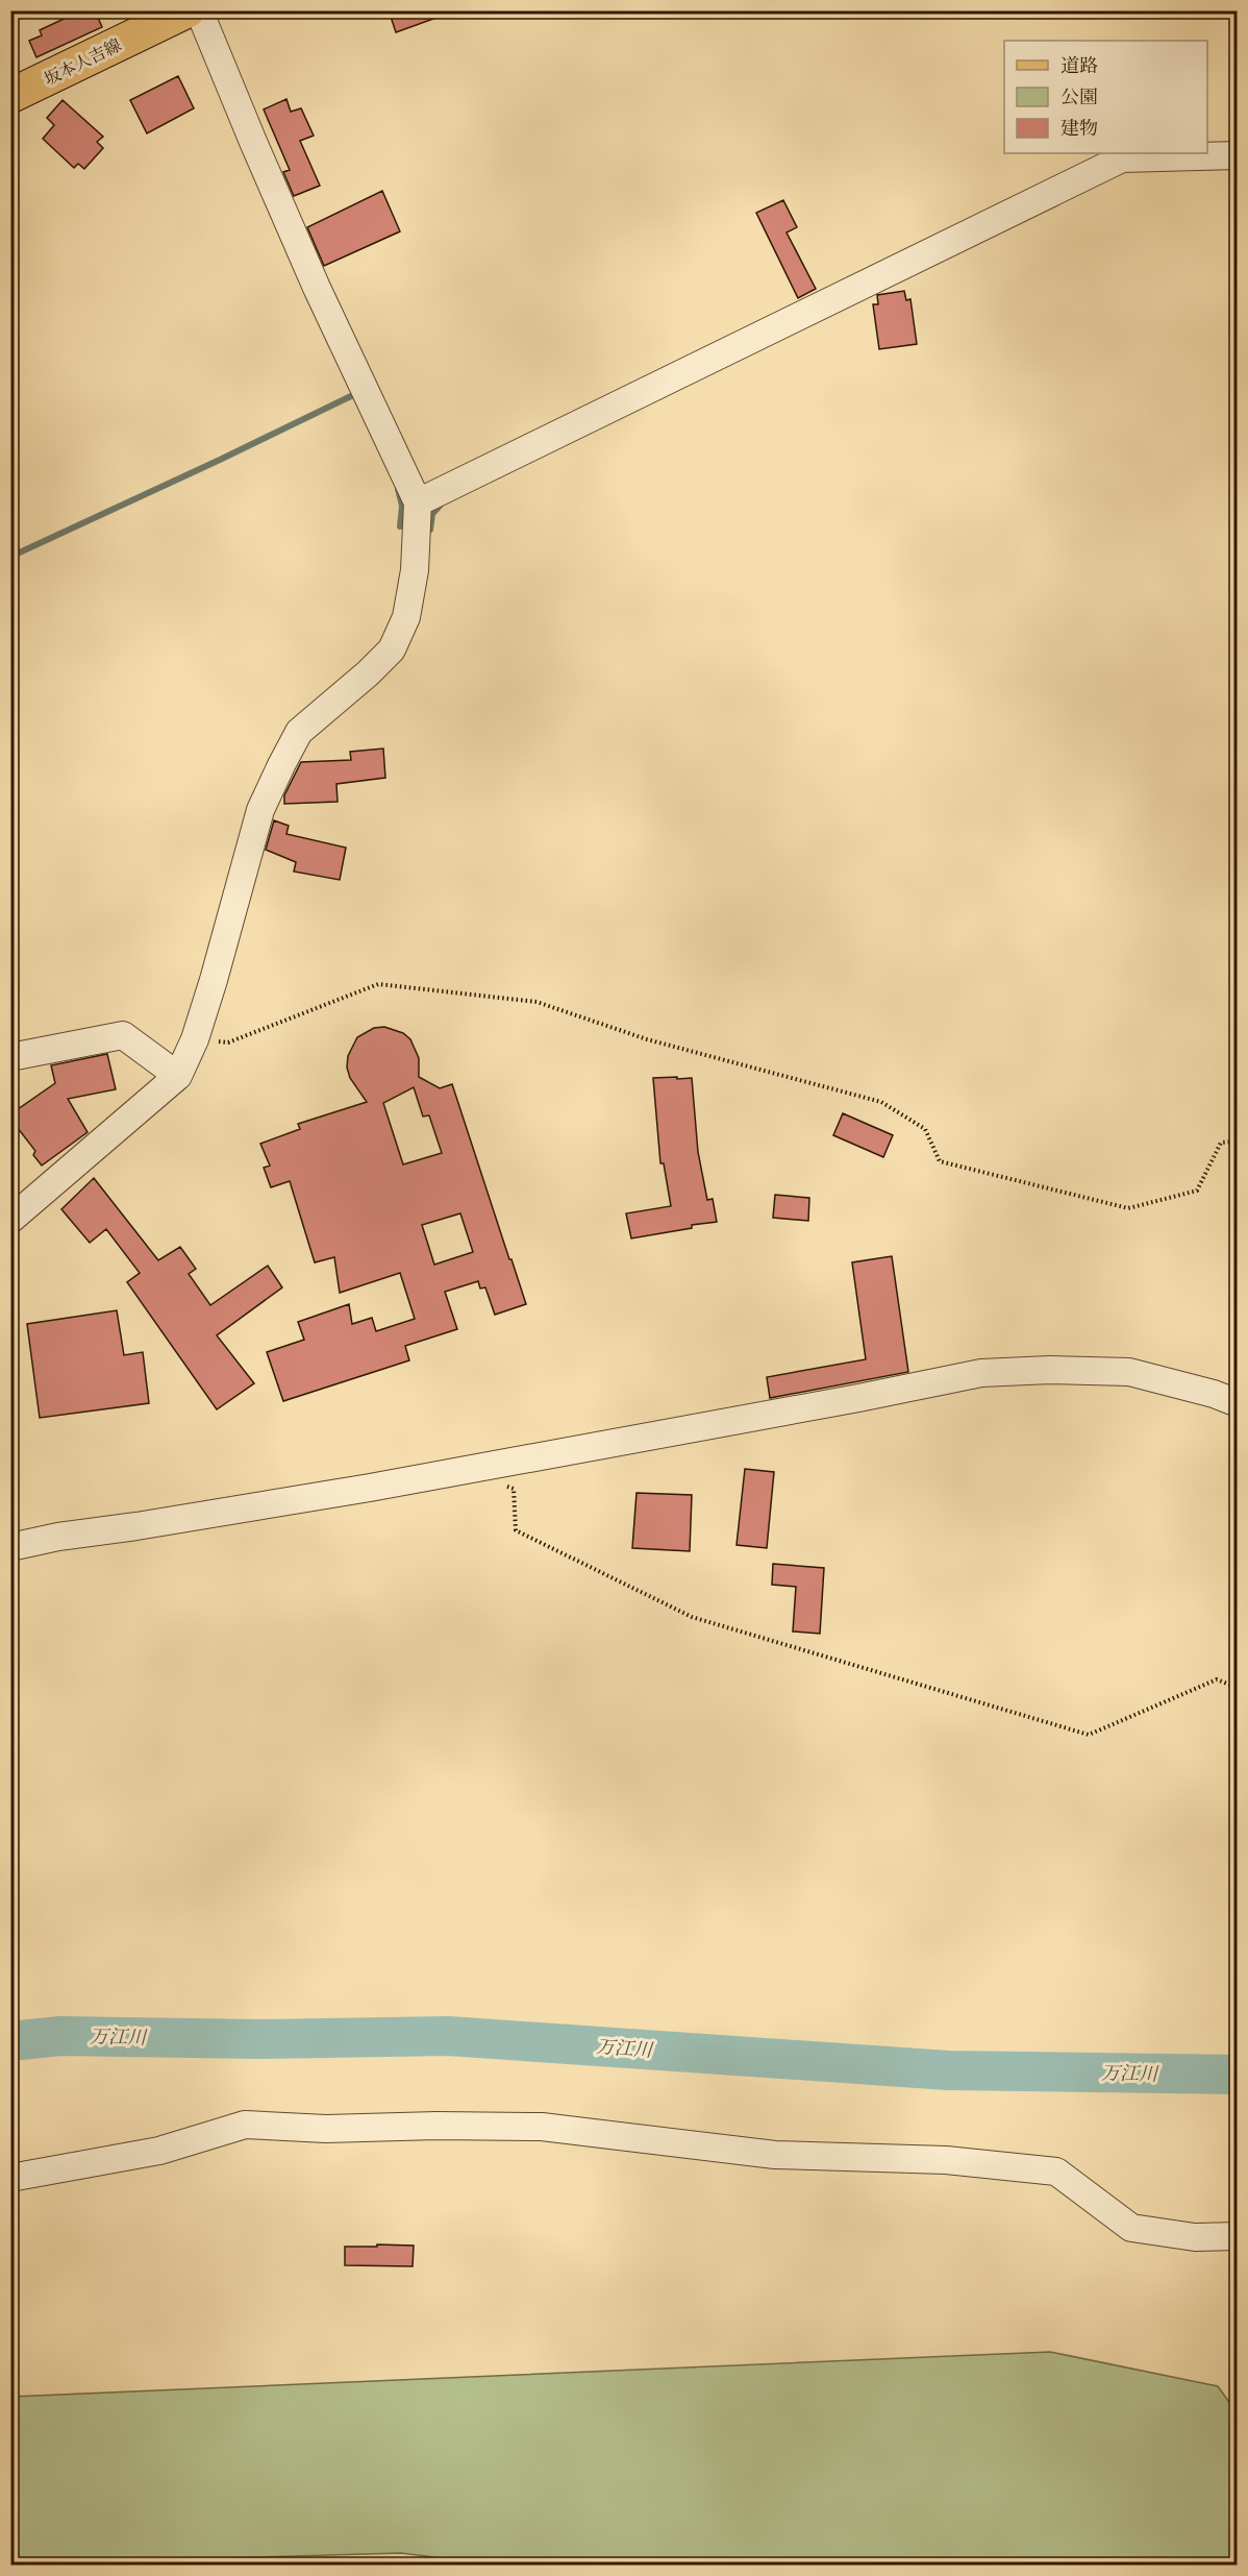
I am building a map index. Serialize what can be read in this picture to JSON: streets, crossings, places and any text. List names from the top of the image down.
{
  "streets": {
    "main road": ["坂本人吉線"]
  },
  "water": ["万江川"],
  "legend": ["道路", "公園", "建物"]
}
